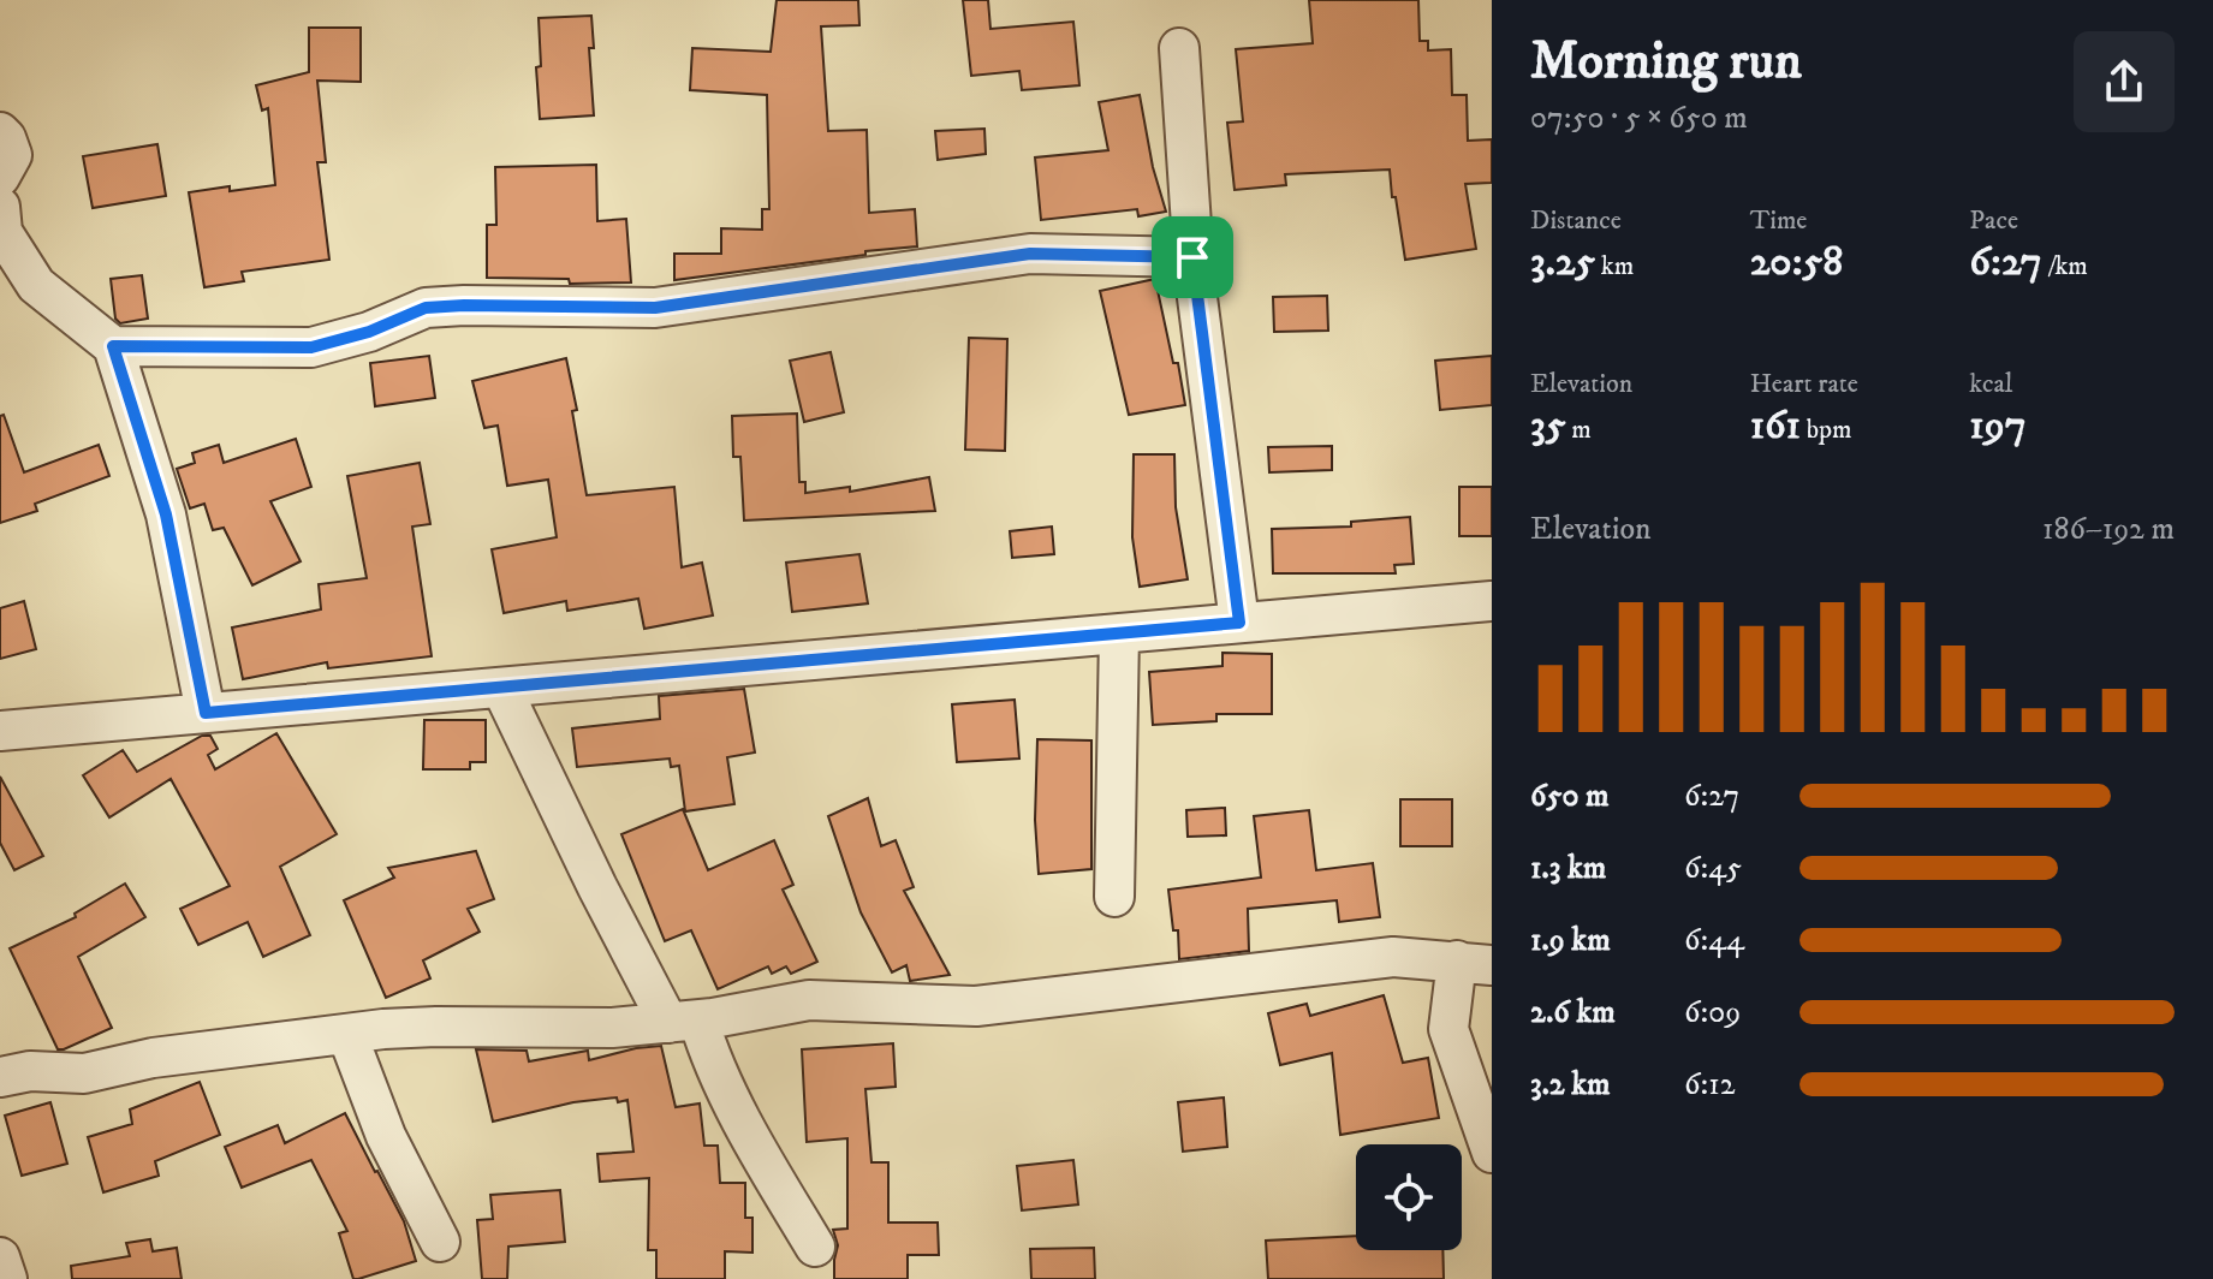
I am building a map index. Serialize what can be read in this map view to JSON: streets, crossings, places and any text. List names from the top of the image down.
{
  "page": {
    "heading": ["Morning run", "07:50 · 5 × 650 m"],
    "stats": [
      ["Distance", "3.25 km"],
      ["Time", "20:58"],
      ["Pace", "6:27 /km"],
      ["Elevation", "35 m"],
      ["Heart rate", "161 bpm"],
      ["kcal", "197"]
    ],
    "chart": ["Elevation", "186–192 m"],
    "list": [
      {
        "name": "650 m",
        "note": "6:27"
      },
      {
        "name": "1.3 km",
        "note": "6:45"
      },
      {
        "name": "1.9 km",
        "note": "6:44"
      },
      {
        "name": "2.6 km",
        "note": "6:09"
      },
      {
        "name": "3.2 km",
        "note": "6:12"
      }
    ]
  }
}
